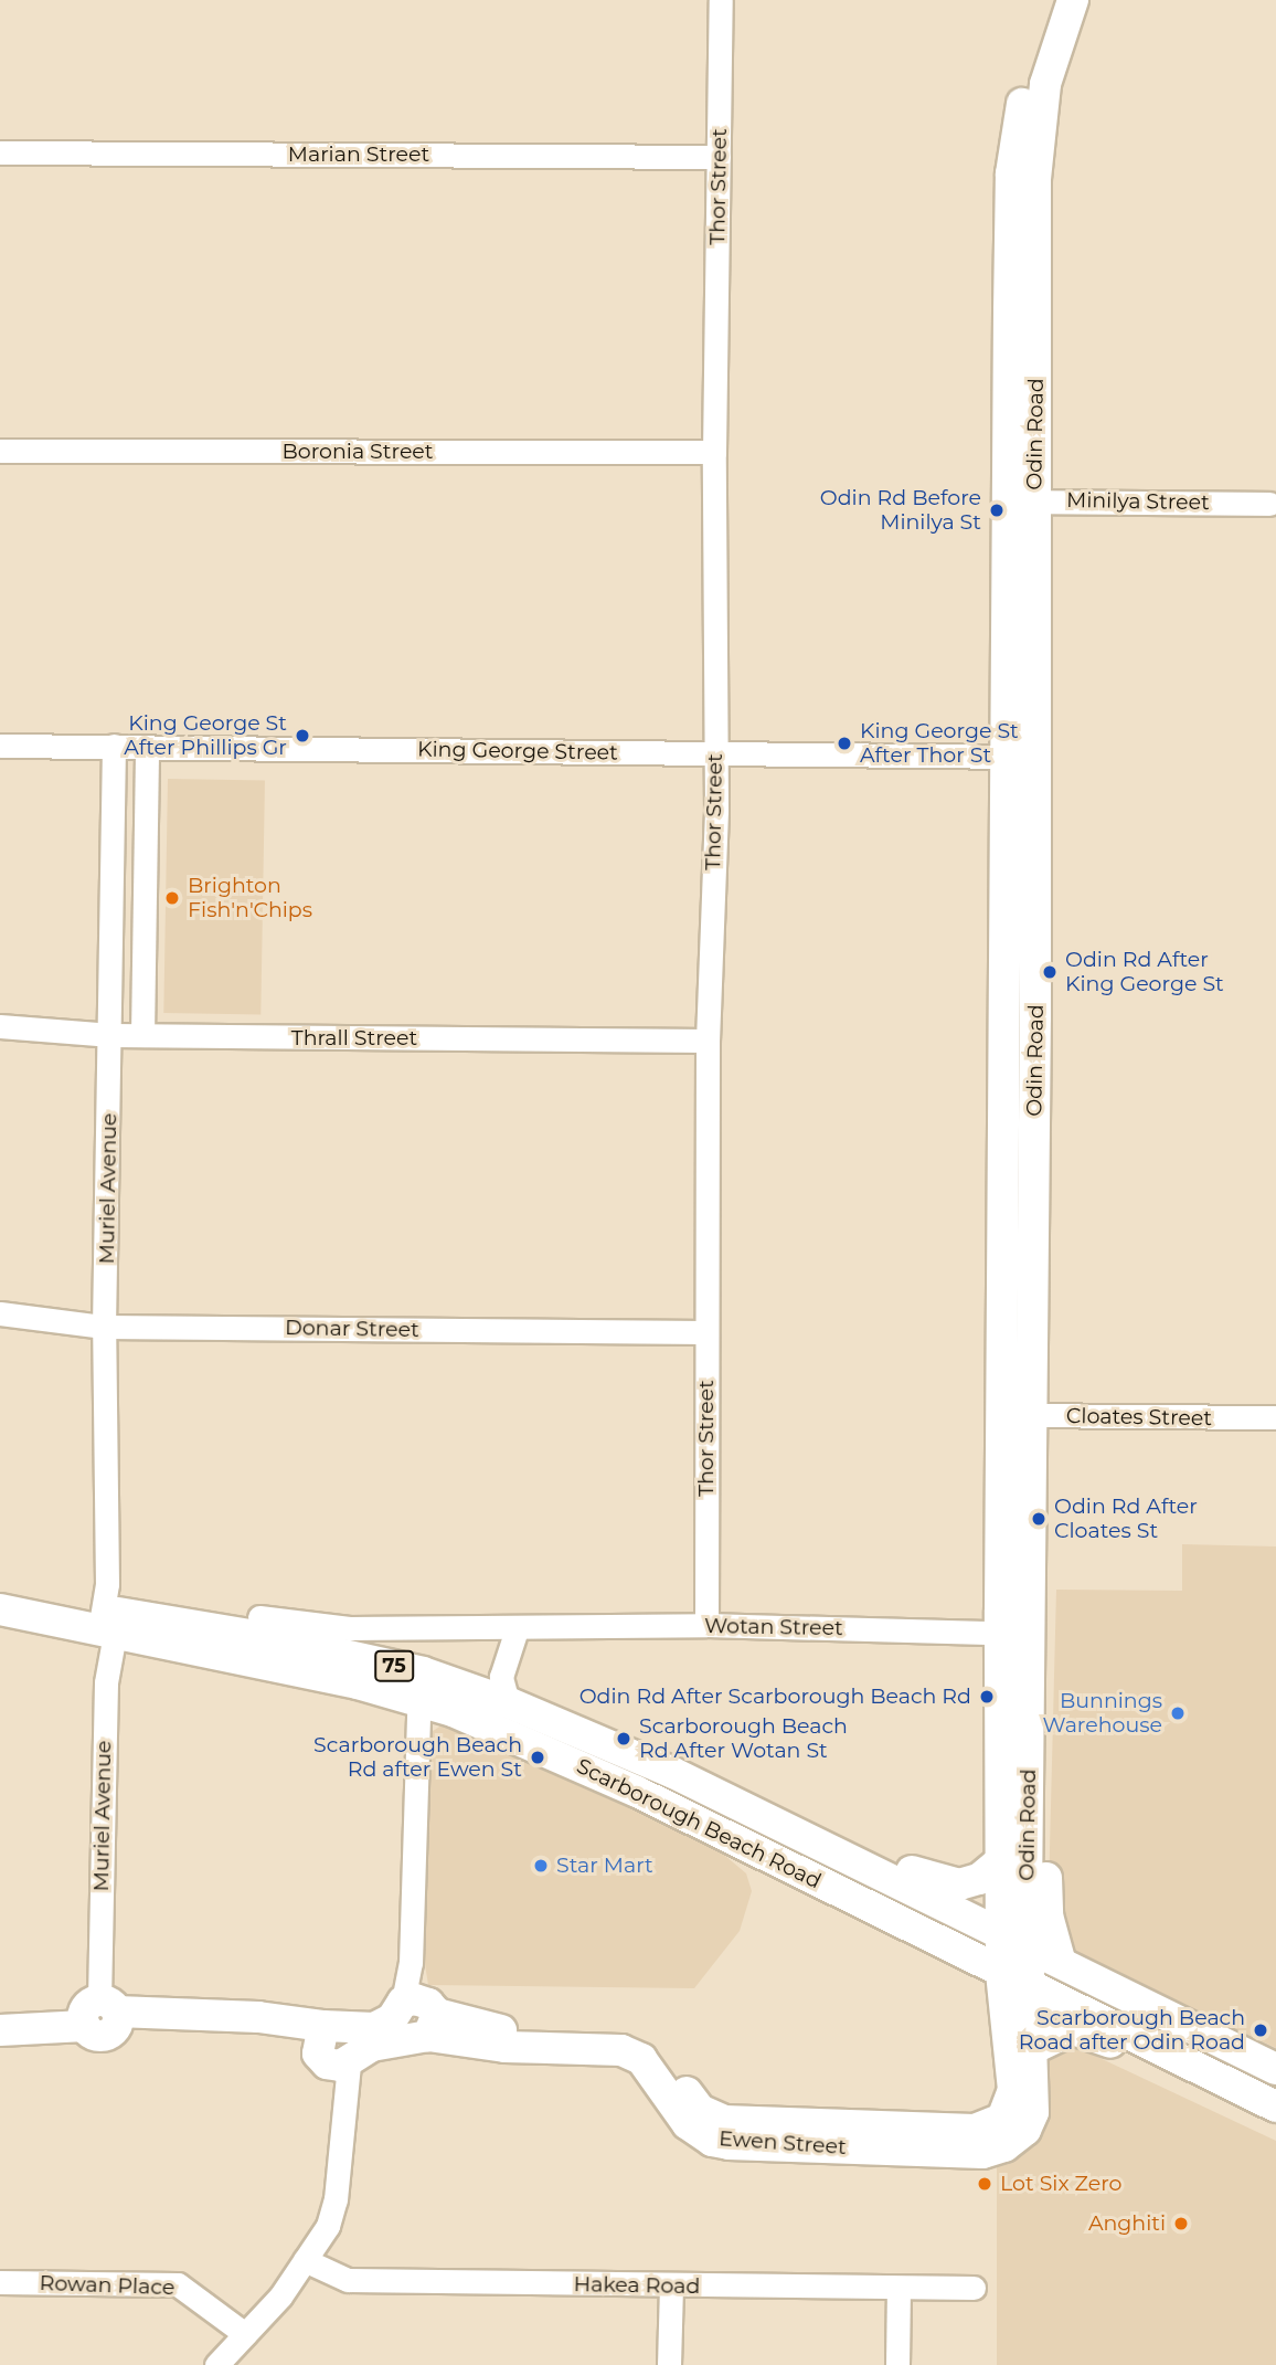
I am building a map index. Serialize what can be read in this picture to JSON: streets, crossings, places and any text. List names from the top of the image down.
{
  "streets": {
    "main road": [
      "Odin Road",
      "75",
      "Scarborough Beach Road",
      "Ewen Street"
    ],
    "street": [
      "Marian Street",
      "Thor Street",
      "Boronia Street",
      "Minilya Street",
      "King George Street",
      "Thrall Street",
      "Muriel Avenue",
      "Donar Street",
      "Cloates Street",
      "Wotan Street",
      "Rowan Place",
      "Hakea Road"
    ]
  },
  "crossings": [
    ["Marian Street", "Thor Street"],
    ["Thor Street", "Boronia Street"],
    ["Thor Street", "King George Street"],
    ["Thor Street", "Thrall Street"],
    ["Thor Street", "Donar Street"],
    ["Thor Street", "Wotan Street"],
    ["Odin Road", "Minilya Street"],
    ["Odin Road", "King George Street"],
    ["Odin Road", "Cloates Street"],
    ["Odin Road", "Wotan Street"],
    ["Odin Road", "Scarborough Beach Road"],
    ["Odin Road", "Ewen Street"],
    ["King George Street", "Muriel Avenue"],
    ["Thrall Street", "Muriel Avenue"],
    ["Muriel Avenue", "Donar Street"],
    ["Muriel Avenue", "Scarborough Beach Road"],
    ["Scarborough Beach Road", "Ewen Street"]
  ],
  "places": [
    "Odin Rd Before Minilya St",
    "King George St After Phillips Gr",
    "King George St After Thor St",
    "Brighton Fish'n'Chips",
    "Odin Rd After King George St",
    "Odin Rd After Cloates St",
    "Odin Rd After Scarborough Beach Rd",
    "Bunnings Warehouse",
    "Scarborough Beach Rd After Wotan St",
    "Scarborough Beach Rd after Ewen St",
    "Star Mart",
    "Scarborough Beach Road after Odin Road",
    "Lot Six Zero",
    "Anghiti"
  ]
}
